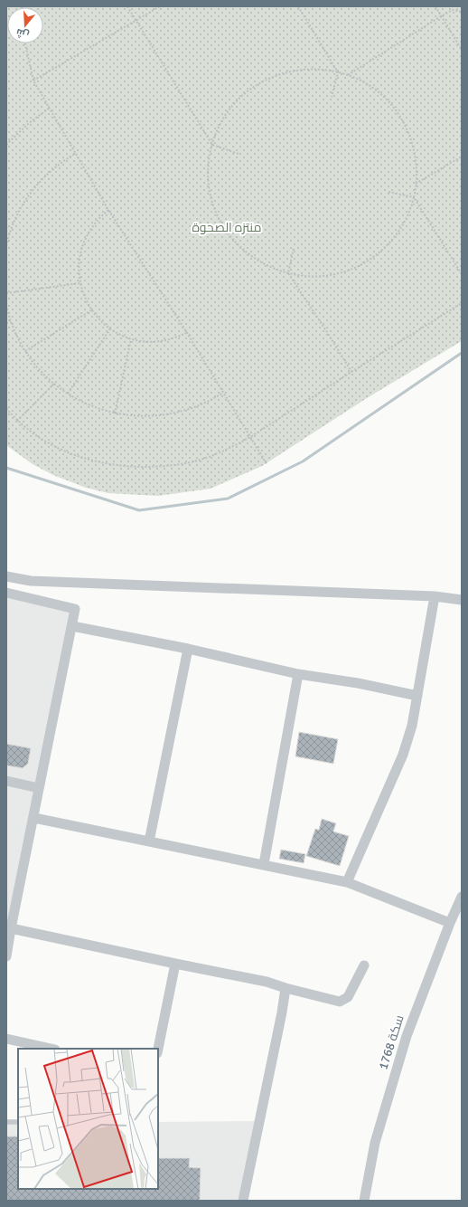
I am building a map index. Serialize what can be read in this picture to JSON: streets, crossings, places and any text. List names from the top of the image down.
{
  "streets": {
    "street": ["سكة 1768"]
  },
  "parks": ["منتزه الصحوة"],
  "north": "bottom"
}
